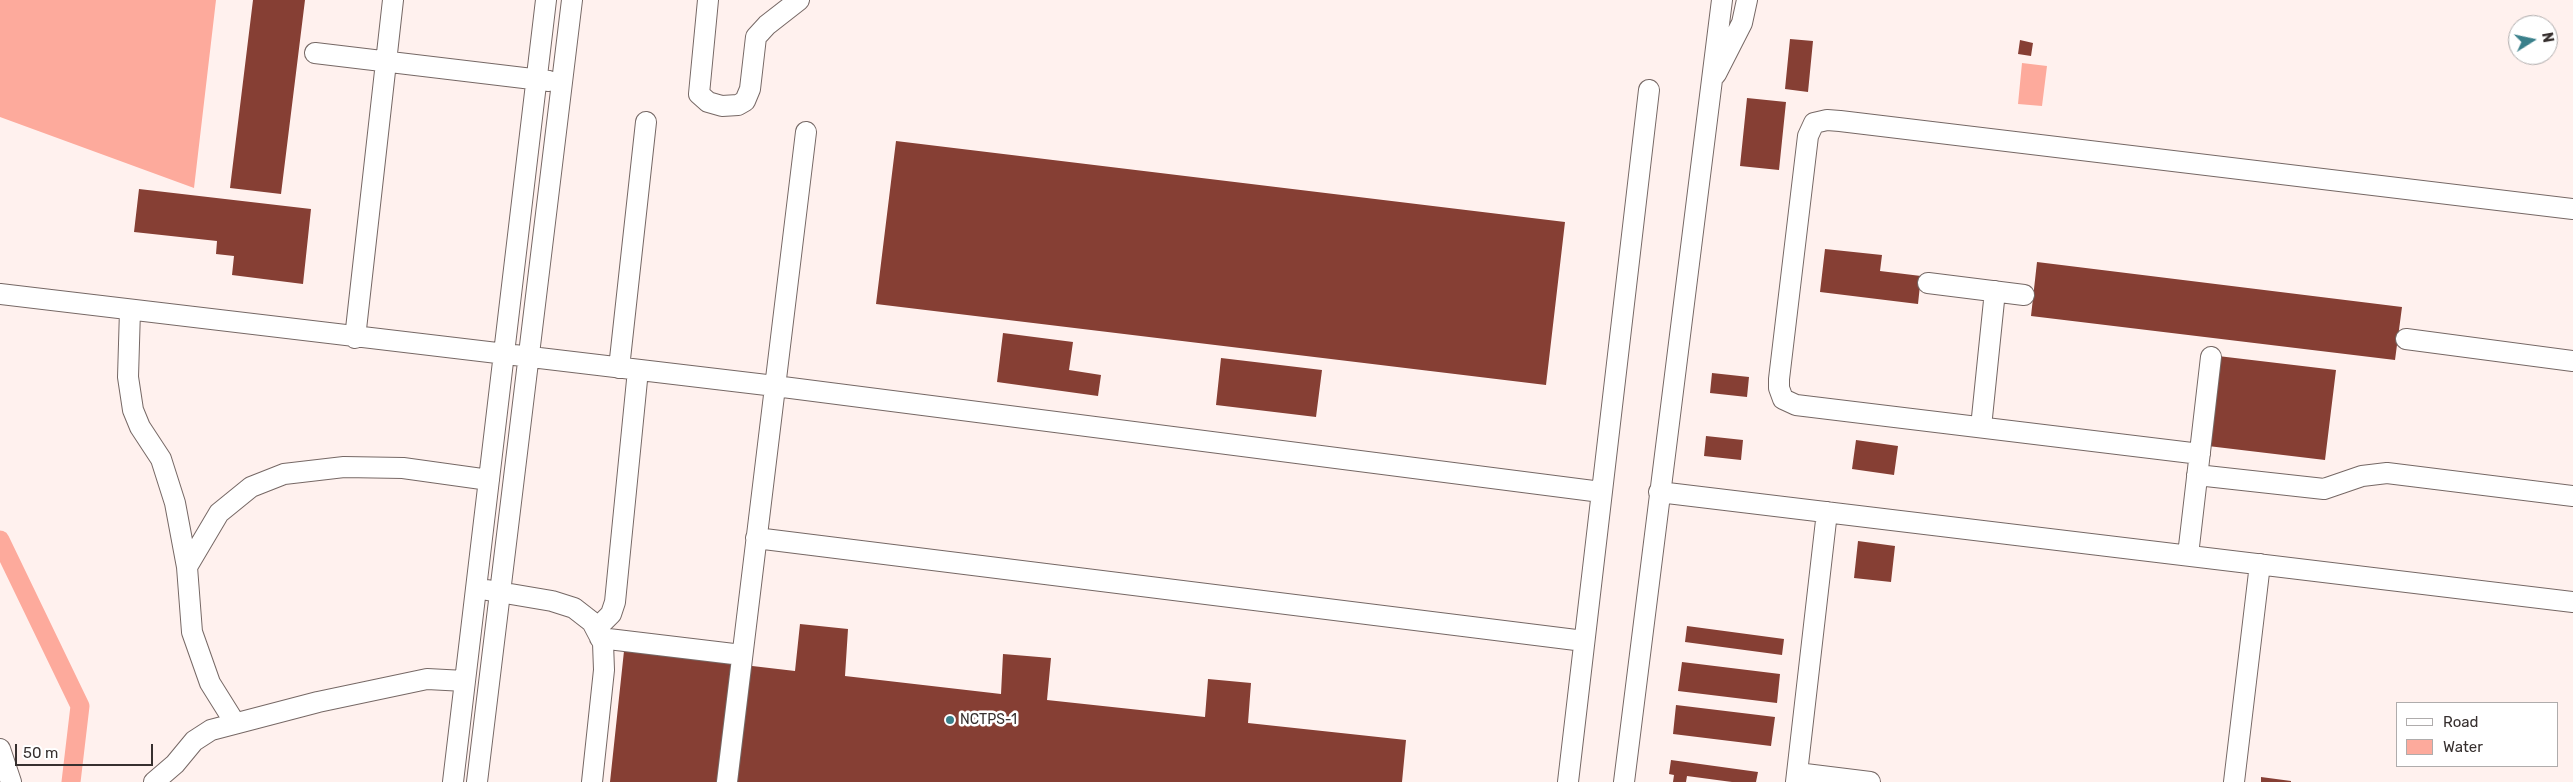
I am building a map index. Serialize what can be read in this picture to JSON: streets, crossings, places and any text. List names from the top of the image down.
{
  "places": ["NCTPS-1"],
  "legend": ["Road", "Water"],
  "scale_bar": "50 m",
  "north": "right"
}
